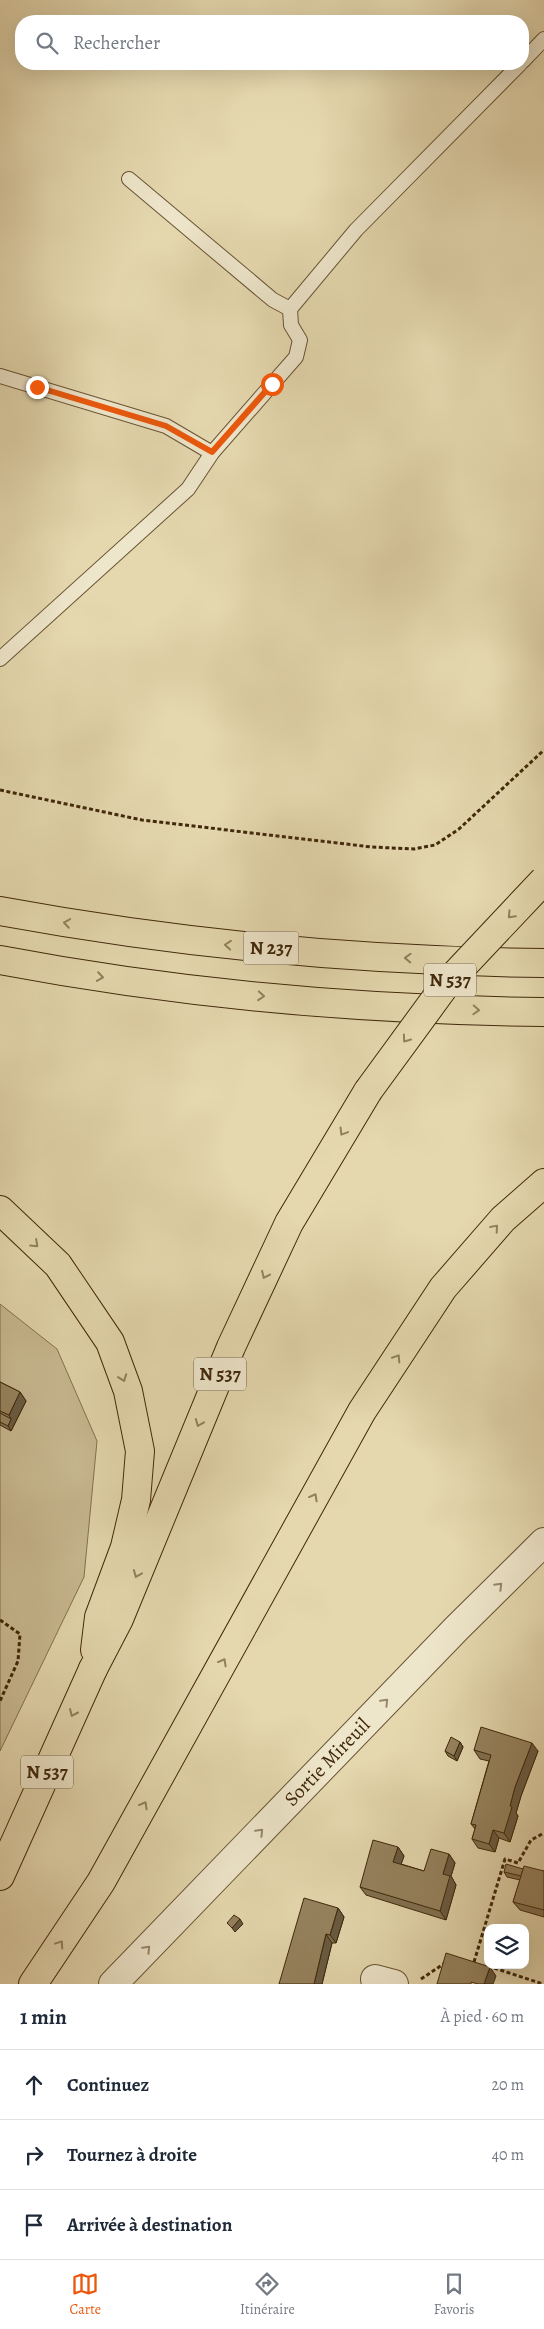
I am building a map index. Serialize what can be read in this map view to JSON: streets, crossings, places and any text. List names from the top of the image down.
{
  "streets": {
    "main road": ["N 237", "N 537"],
    "street": ["Sortie Mireuil"]
  },
  "one_way": ["Sortie Mireuil"],
  "page": {
    "search": "Rechercher",
    "heading": ["1 min", "À pied · 60 m"],
    "list": [
      ["Continuez", "20 m"],
      ["Tournez à droite", "40 m"],
      "Arrivée à destination"
    ],
    "nav": ["Carte", "Itinéraire", "Favoris"]
  }
}
